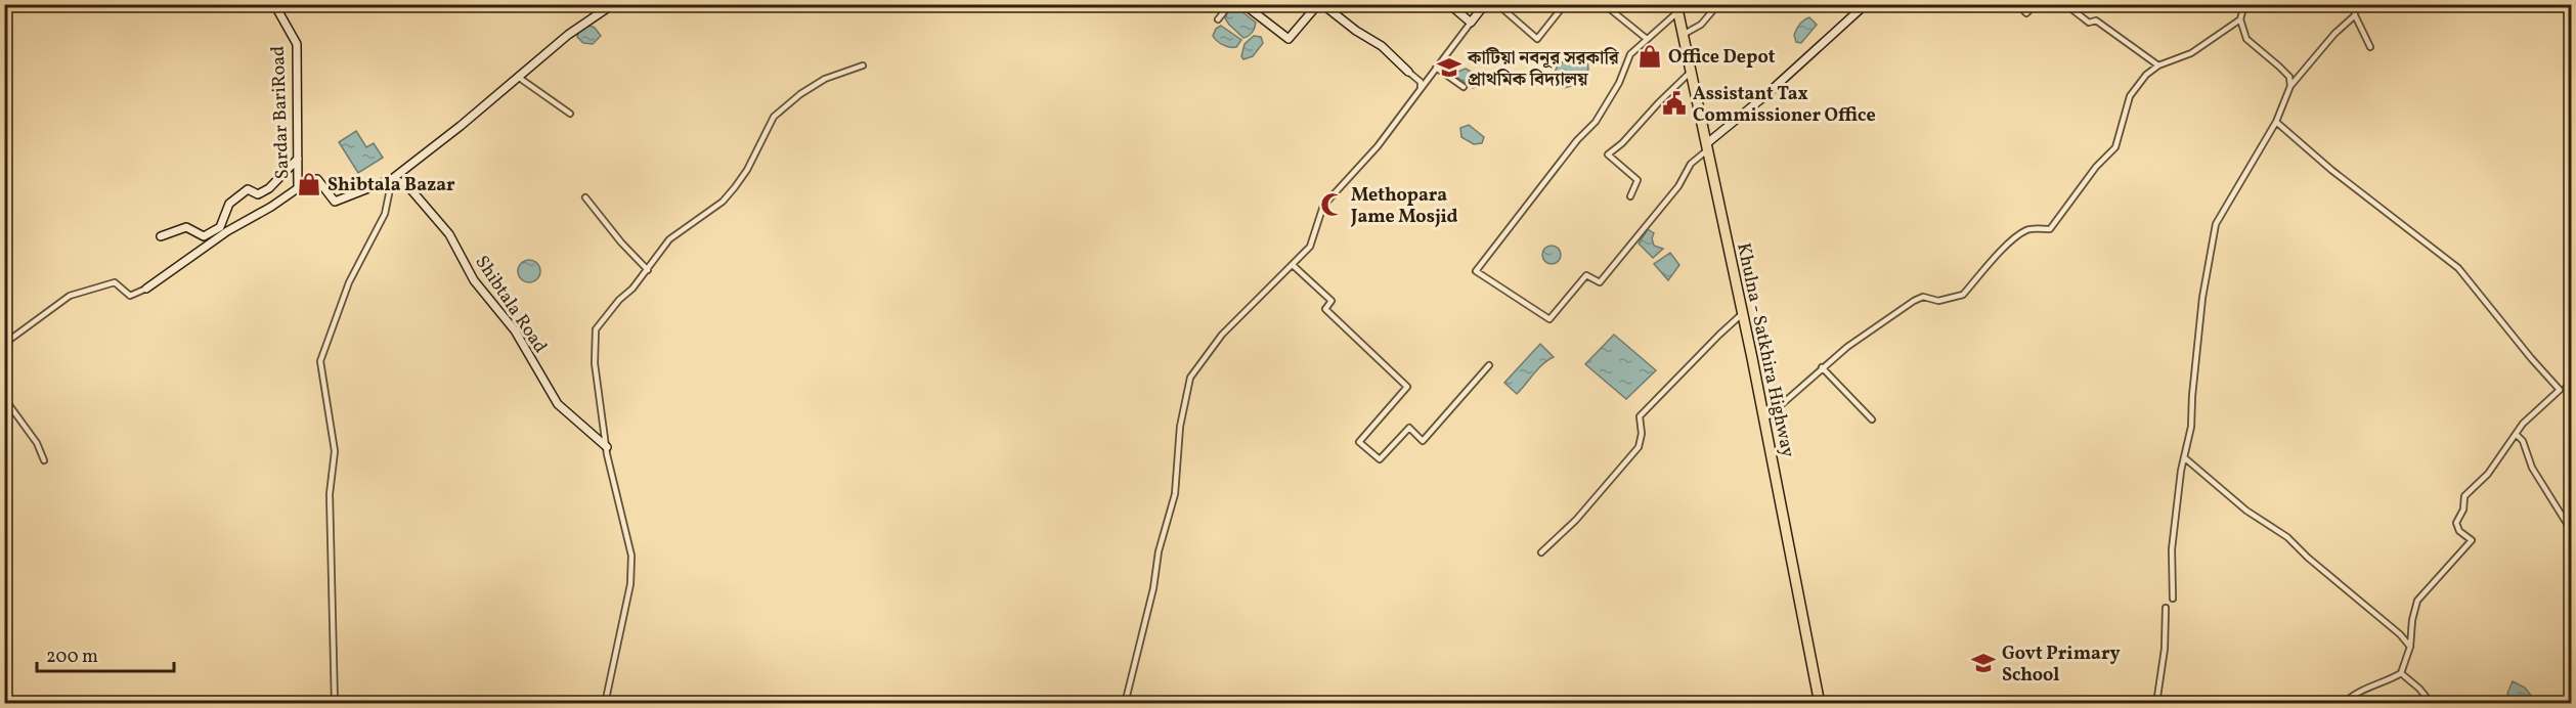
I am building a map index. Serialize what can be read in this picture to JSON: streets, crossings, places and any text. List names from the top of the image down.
{
  "streets": {
    "highway": ["Khulna - Satkhira Highway"],
    "street": ["Sardar BariRoad", "Shibtala Road"]
  },
  "places": {
    "shop": ["Office Depot", "Shibtala Bazar"],
    "school or university": ["কাটিয়া নবনূর সরকারি প্রাথমিক বিদ্যালয়", "Govt Primary School"],
    "public building": ["Assistant Tax Commissioner Office"],
    "mosque": ["Methopara Jame Mosjid"]
  },
  "scale_bar": "200 m"
}
